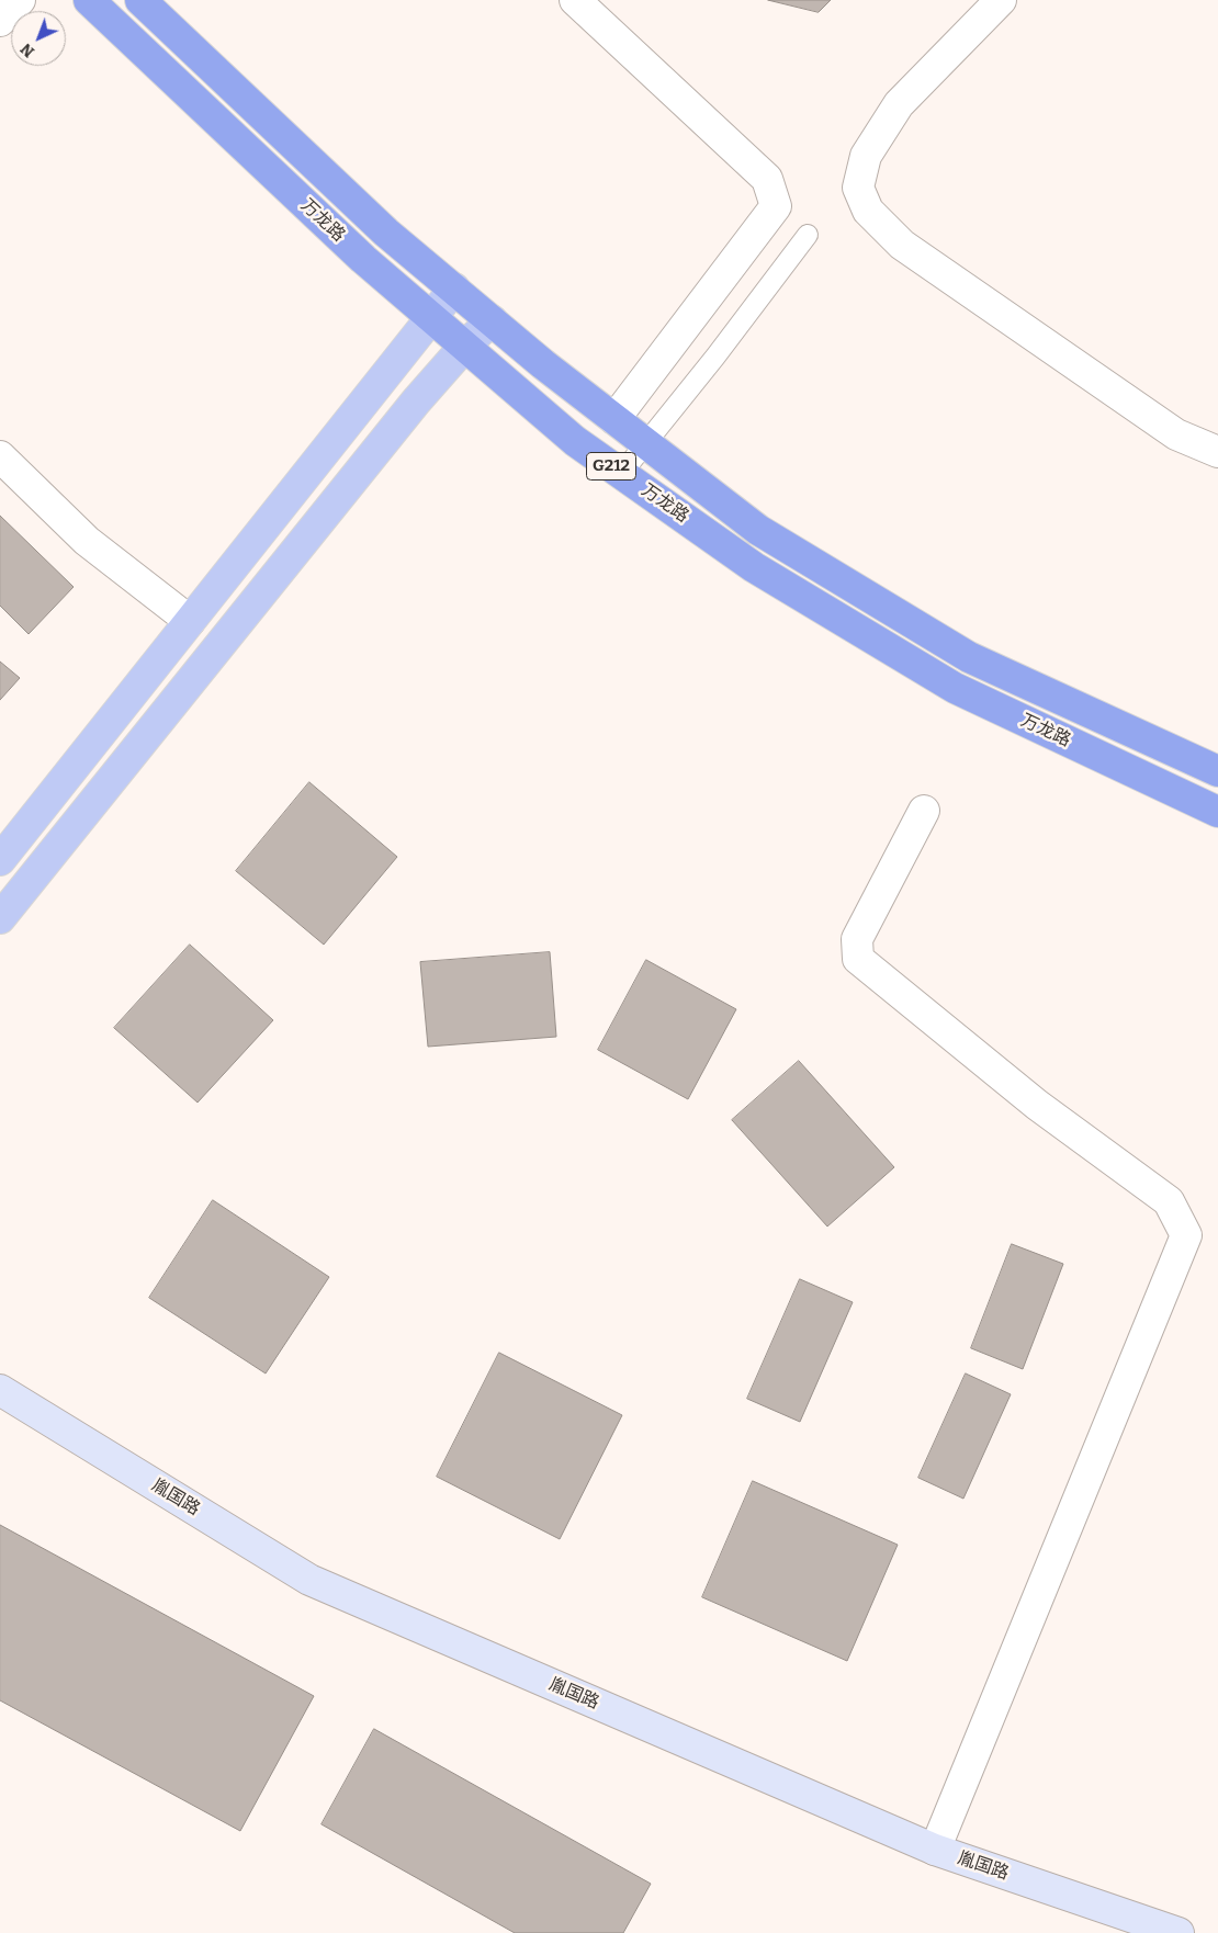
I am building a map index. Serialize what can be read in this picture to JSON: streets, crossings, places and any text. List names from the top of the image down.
{
  "streets": {
    "highway": ["万龙路", "G212"],
    "main road": ["胤国路"]
  },
  "north": "bottom left"
}
